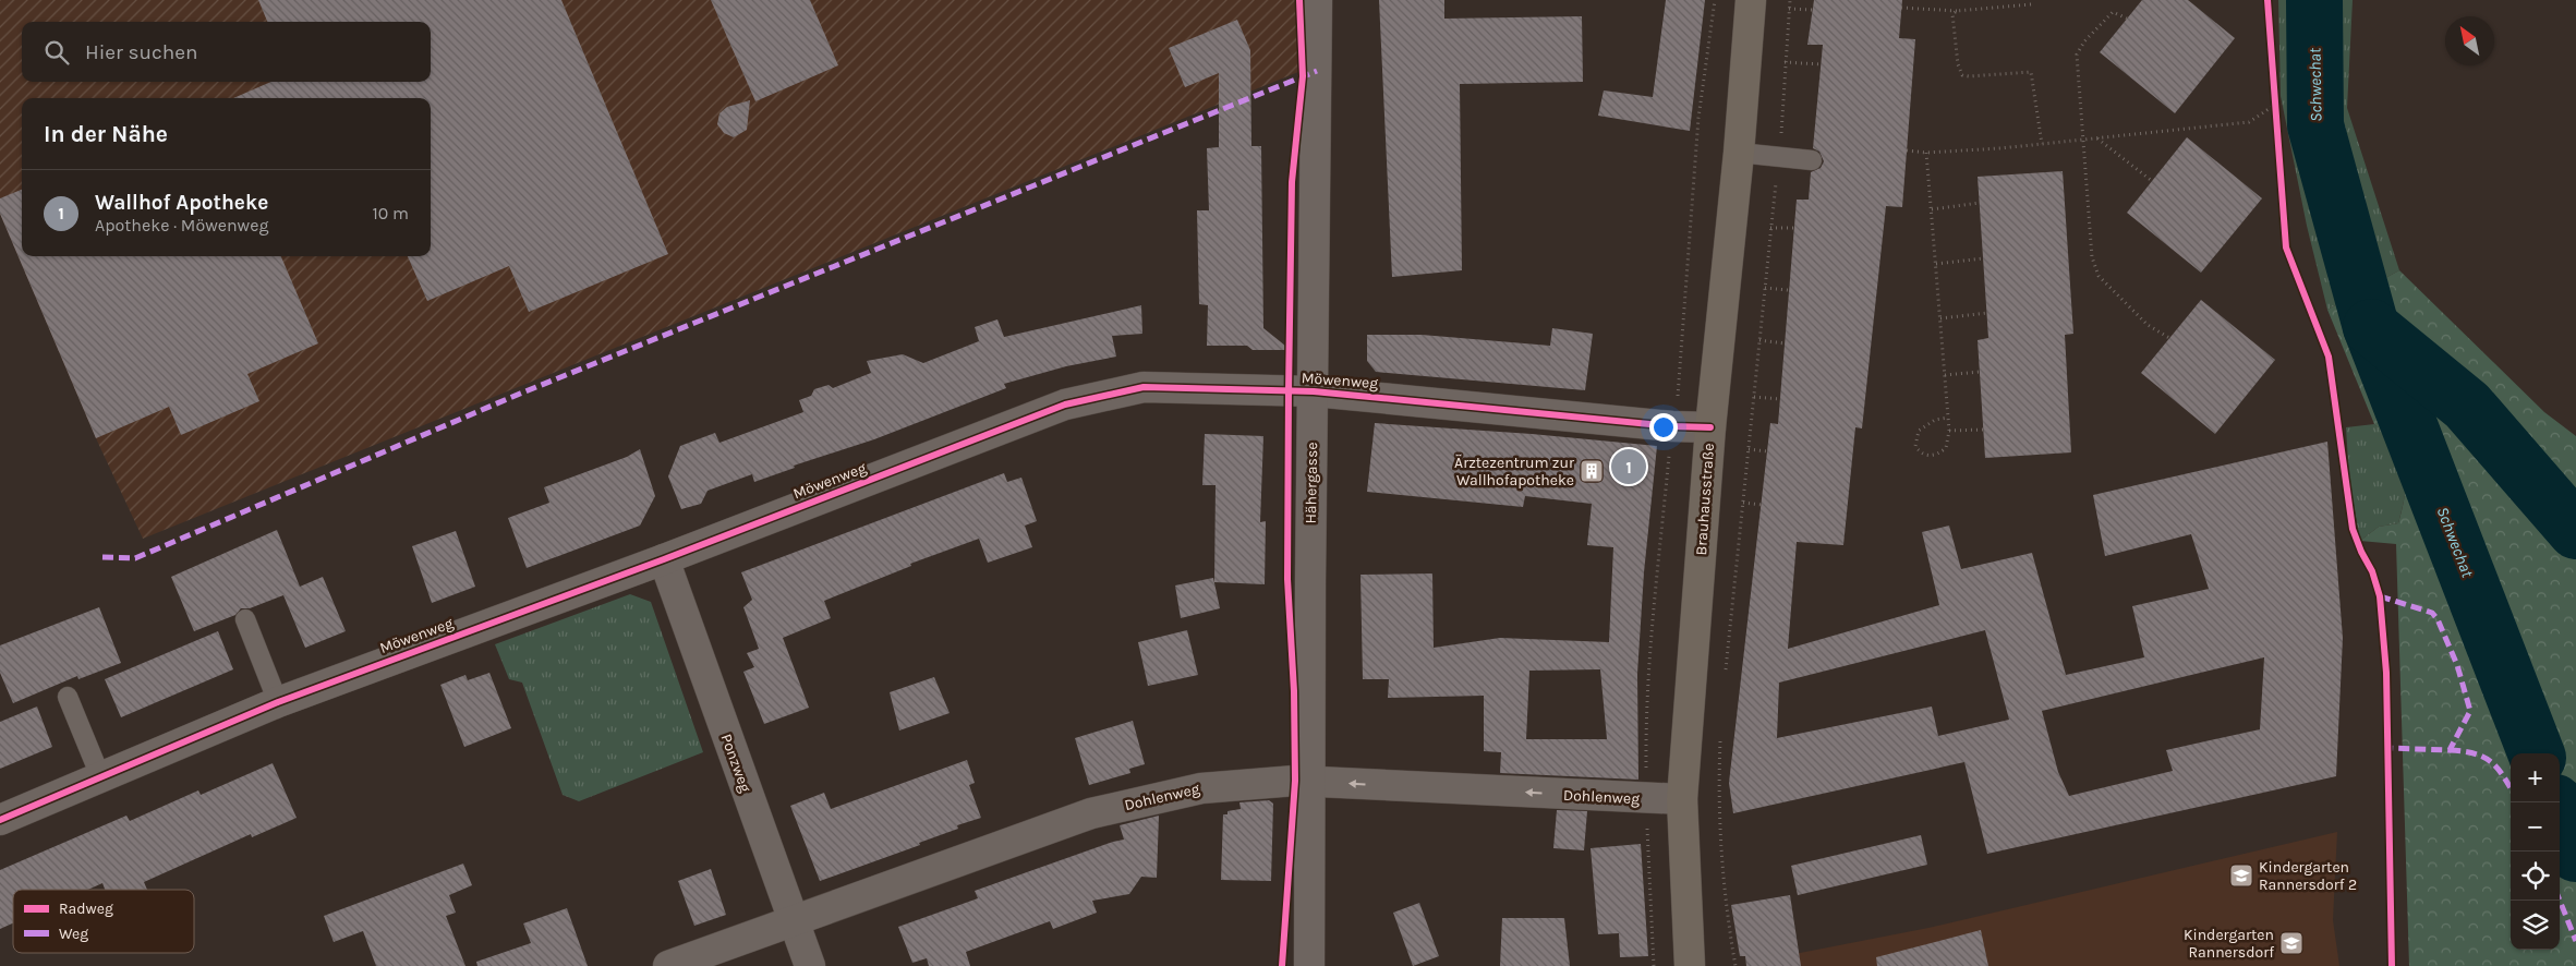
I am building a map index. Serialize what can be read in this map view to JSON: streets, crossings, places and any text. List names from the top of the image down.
{
  "streets": {
    "main road": ["Brauhausstraße"],
    "street": [
      "Möwenweg",
      "Hähergasse",
      "Ponzweg",
      "Dohlenweg"
    ]
  },
  "crossings": [
    ["Möwenweg", "Hähergasse"],
    ["Möwenweg", "Brauhausstraße"],
    ["Möwenweg", "Ponzweg"],
    ["Hähergasse", "Dohlenweg"],
    ["Brauhausstraße", "Dohlenweg"],
    ["Ponzweg", "Dohlenweg"]
  ],
  "water": ["Schwechat"],
  "places": {
    "building": ["Ärztezentrum zur Wallhofapotheke"],
    "school or university": ["Kindergarten Rannersdorf 2", "Kindergarten Rannersdorf"]
  },
  "legend": ["Radweg", "Weg"],
  "north": "top left",
  "page": {
    "search": "Hier suchen",
    "heading": "In der Nähe",
    "list": [
      {
        "mark": "1",
        "name": "Wallhof Apotheke",
        "note": "Apotheke · Möwenweg",
        "value": "10 m"
      }
    ],
    "pins": "1",
    "map_buttons": ["+", "−"]
  }
}
